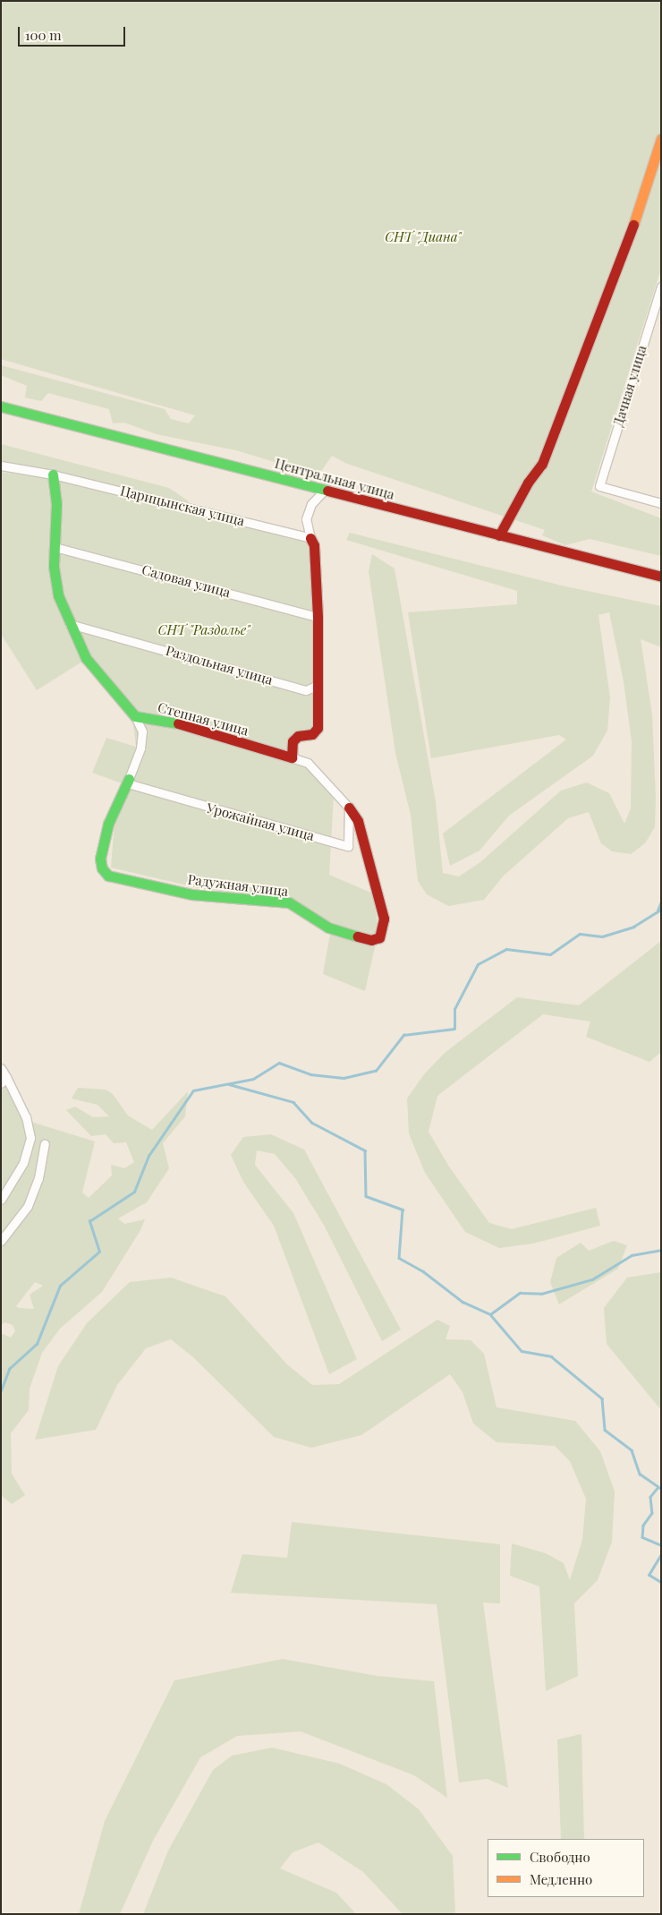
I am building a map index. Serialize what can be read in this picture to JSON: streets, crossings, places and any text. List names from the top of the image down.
{
  "streets": {
    "street": [
      "Дачная улица",
      "Центральная улица",
      "Царицынская улица",
      "Садовая улица",
      "Раздольная улица",
      "Степная улица",
      "Урожайная улица",
      "Радужная улица"
    ]
  },
  "crossings": [
    ["Урожайная улица", "Радужная улица"]
  ],
  "parks": ["СНТ \"Диана\"", "СНТ \"Раздолье\""],
  "legend": ["Свободно", "Медленно"],
  "scale_bar": "100 m"
}
